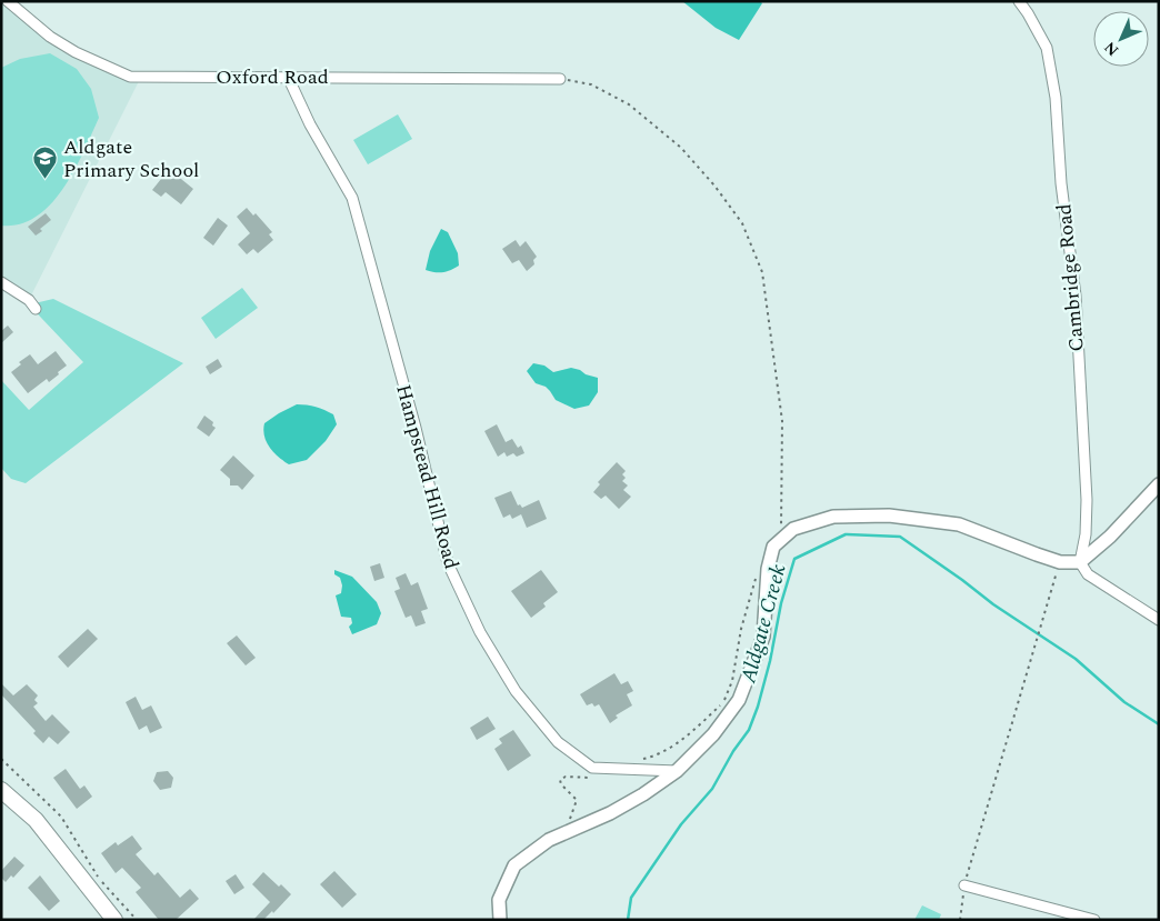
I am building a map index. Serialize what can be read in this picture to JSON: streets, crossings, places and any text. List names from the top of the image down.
{
  "streets": {
    "street": ["Oxford Road", "Cambridge Road", "Hampstead Hill Road"]
  },
  "crossings": [
    ["Oxford Road", "Hampstead Hill Road"]
  ],
  "water": ["Aldgate Creek"],
  "places": {
    "school or university": ["Aldgate Primary School"]
  },
  "north": "bottom left"
}
